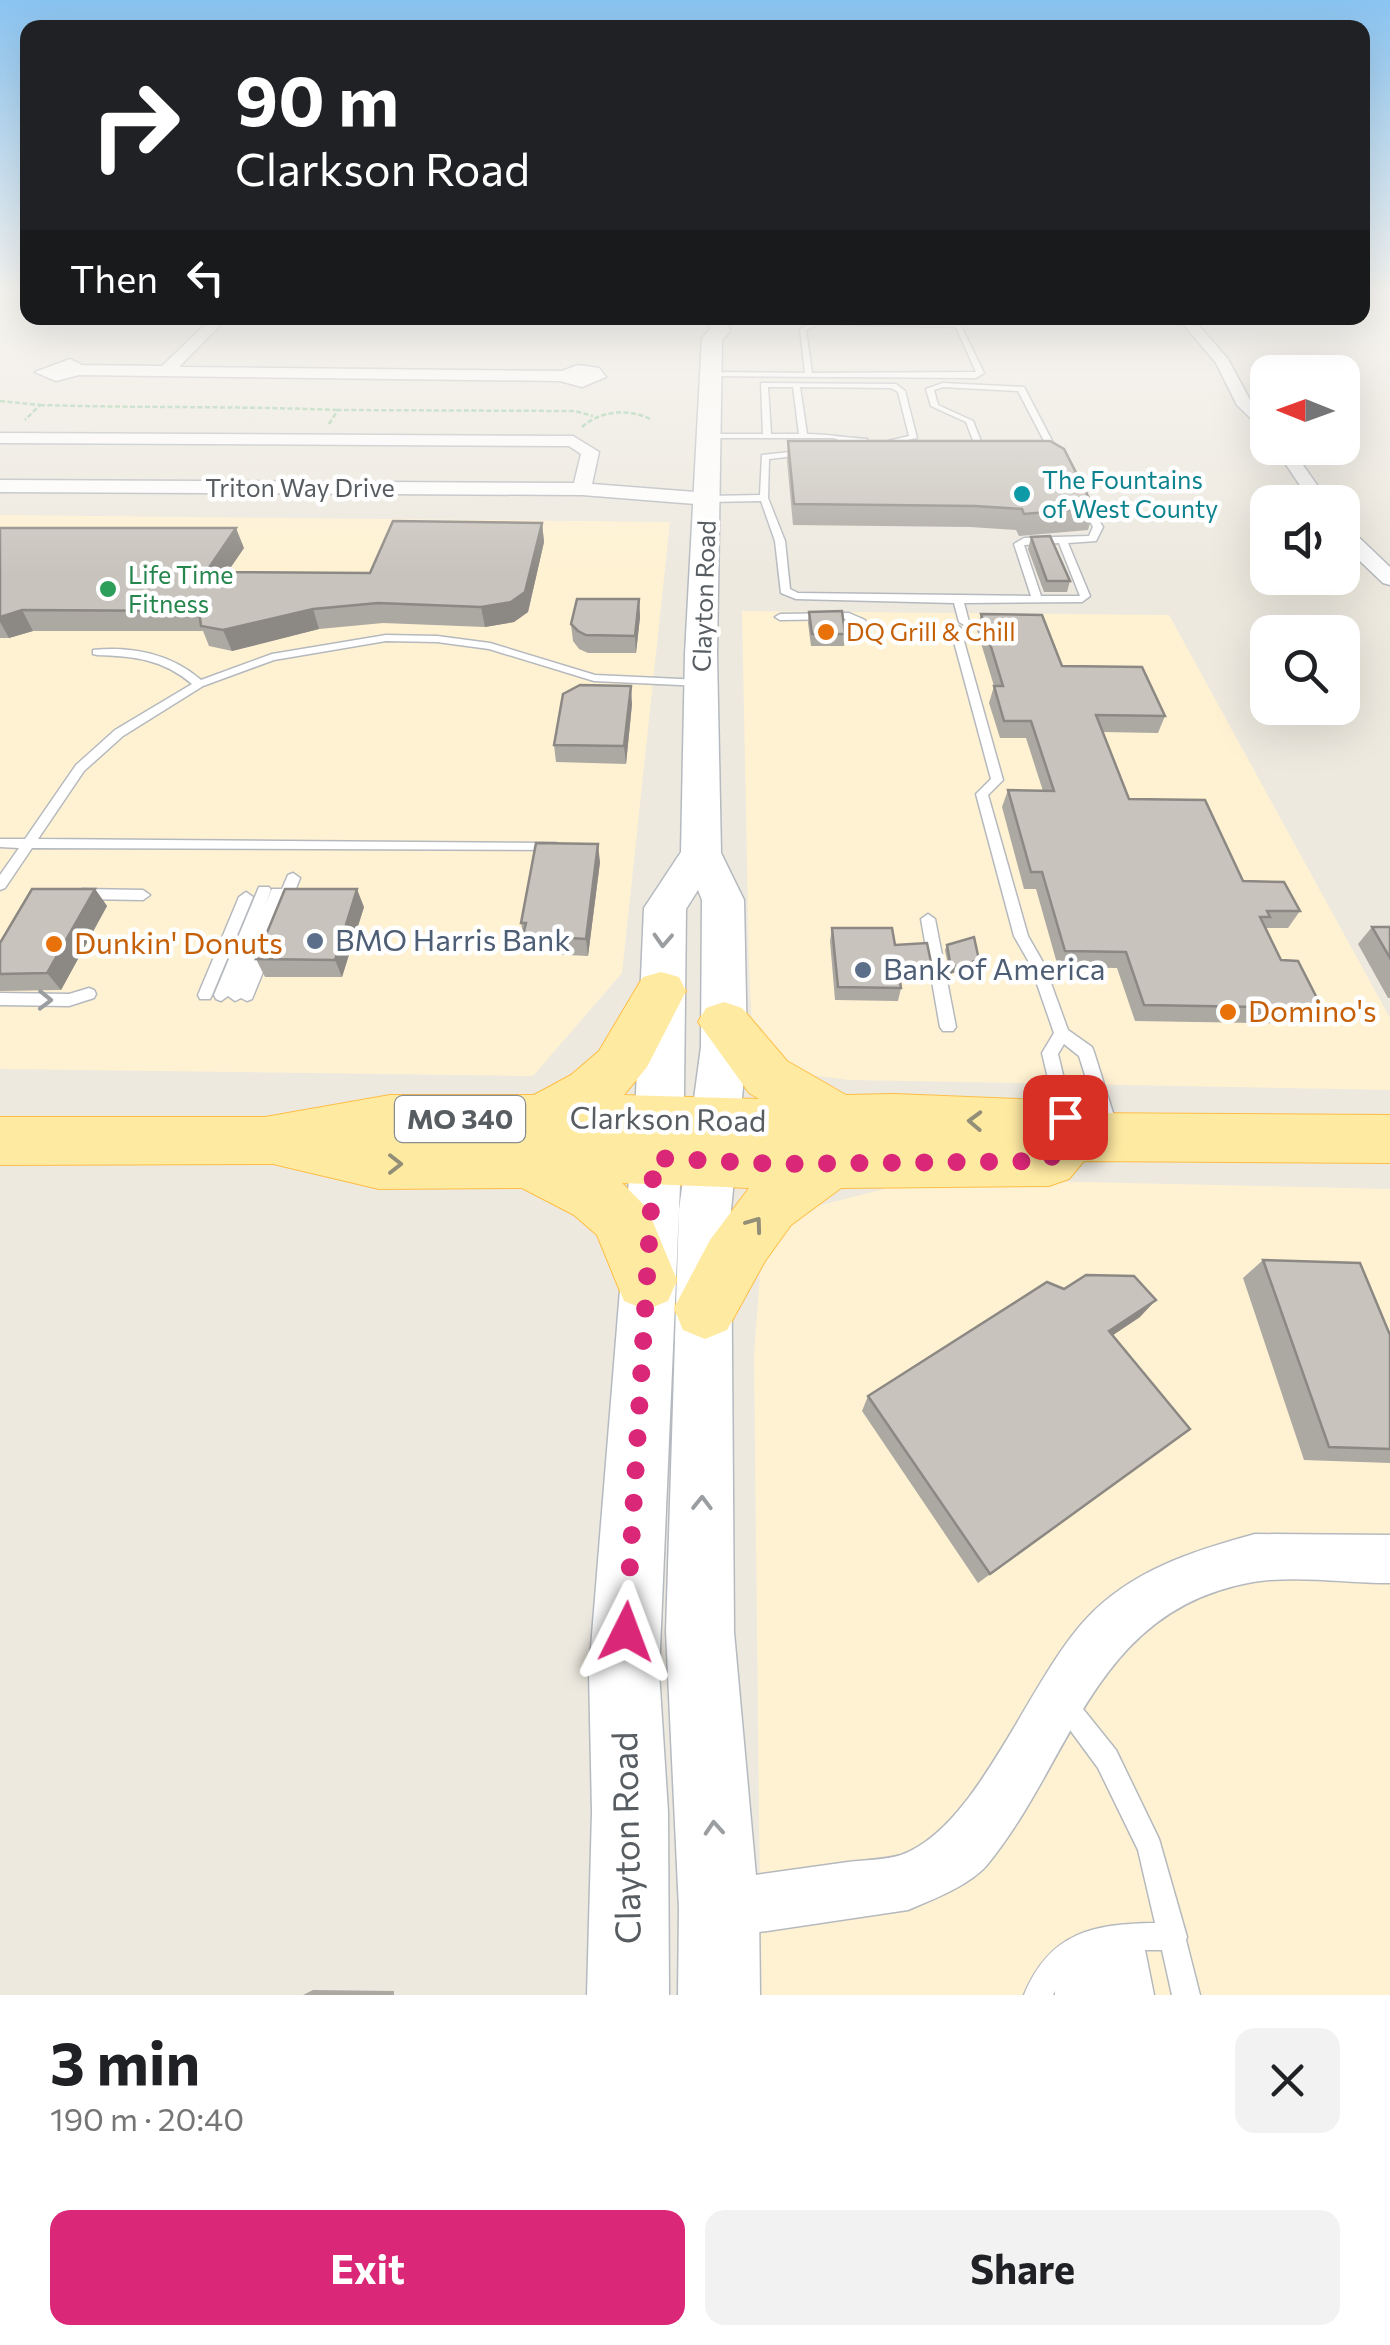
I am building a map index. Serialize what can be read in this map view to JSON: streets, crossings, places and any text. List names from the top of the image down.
{
  "streets": {
    "main road": ["Clayton Road", "MO 340", "Clarkson Road"],
    "street": ["Triton Way Drive"]
  },
  "crossings": [
    ["Triton Way Drive", "Clayton Road"],
    ["Clayton Road", "Clarkson Road"]
  ],
  "places": [
    "The Fountains of West County",
    "Life Time Fitness",
    "DQ Grill & Chill",
    "BMO Harris Bank",
    "Dunkin' Donuts",
    "Bank of America",
    "Domino's"
  ],
  "north": "left",
  "page": {
    "turn": ["90 m", "Clarkson Road"],
    "then": "Then",
    "heading": ["3 min", "190 m · 20:40"],
    "buttons": ["Exit", "Share"]
  }
}
